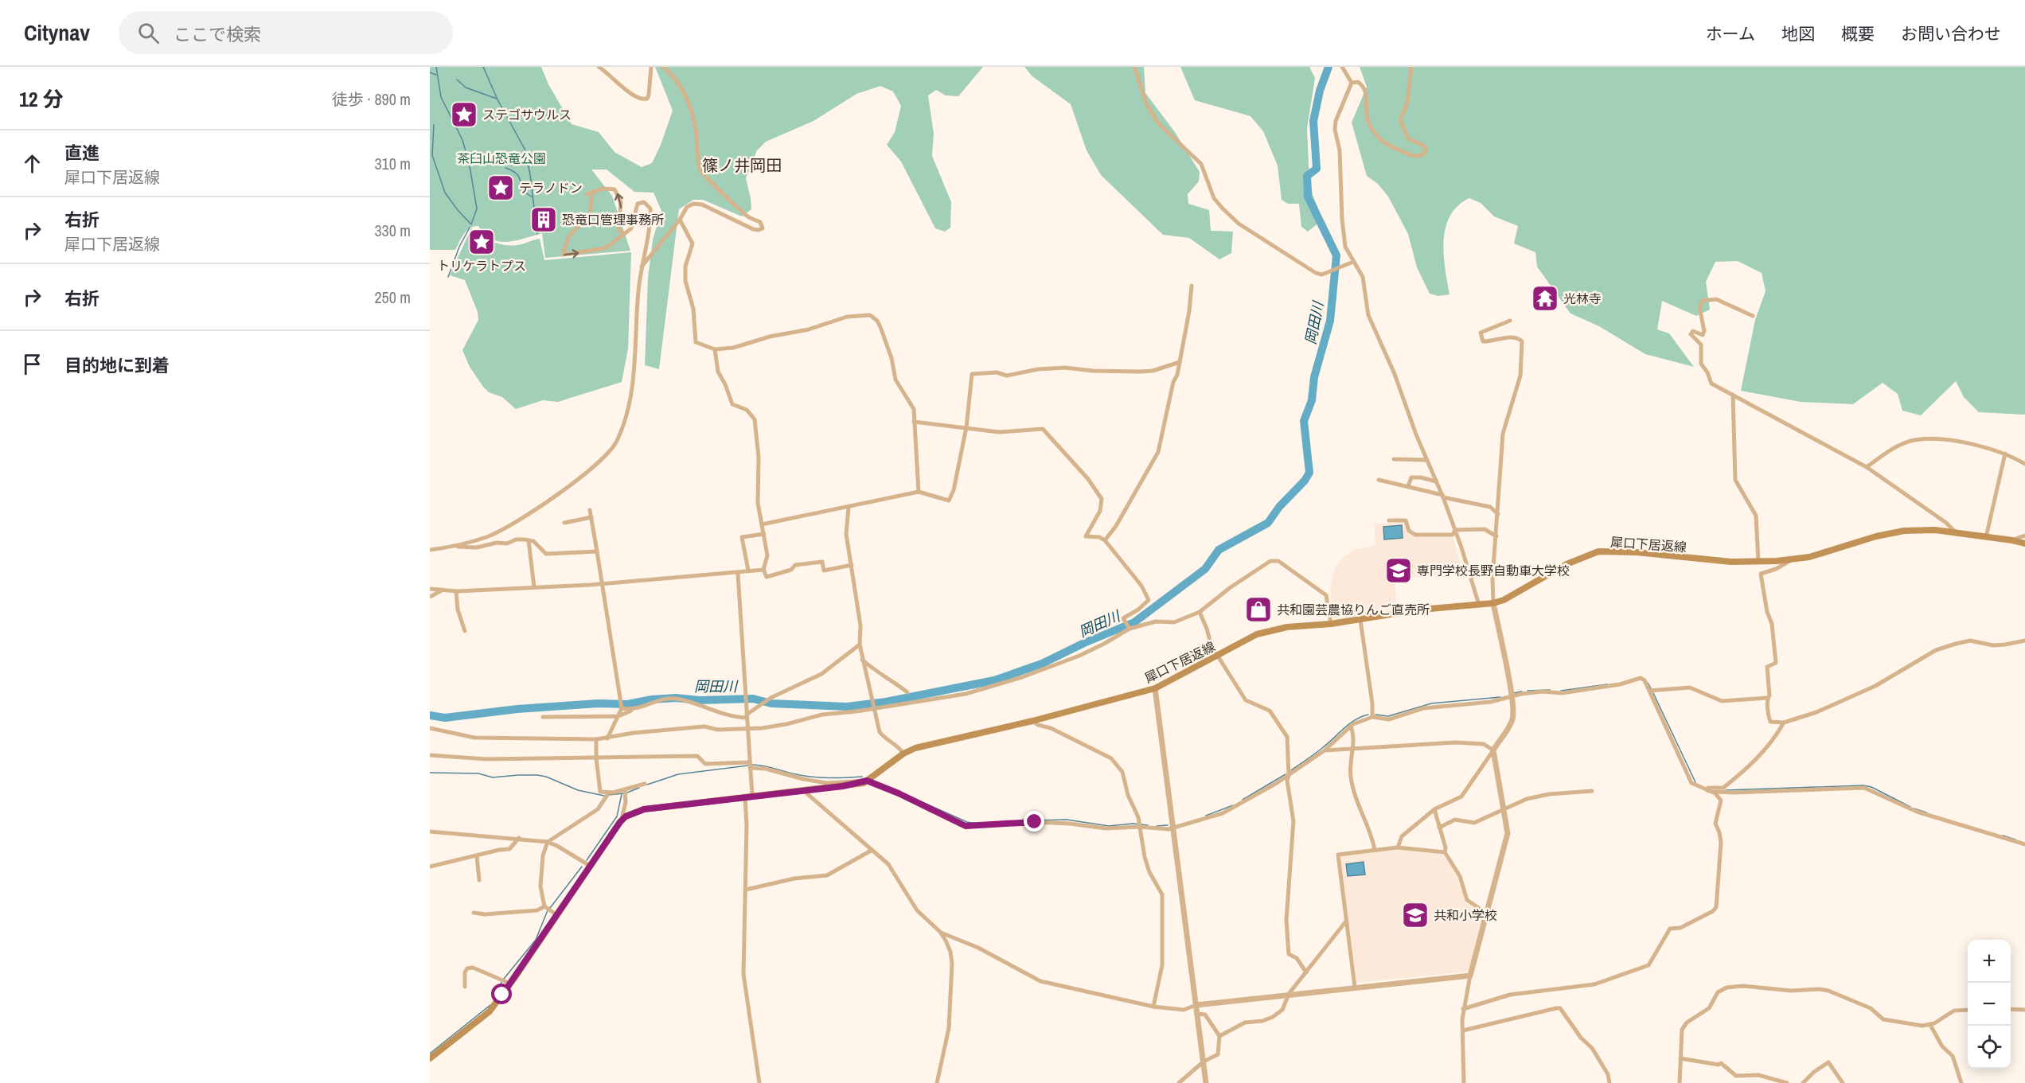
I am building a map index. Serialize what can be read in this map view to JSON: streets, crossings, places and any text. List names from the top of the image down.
{
  "streets": {
    "main road": ["犀口下居返線"]
  },
  "districts": ["篠ノ井岡田"],
  "water": ["岡田川"],
  "parks": ["茶臼山恐竜公園"],
  "places": {
    "place": ["ステゴサウルス", "テラノドン", "トリケラトプス"],
    "building": ["恐竜口管理事務所"],
    "temple": ["光林寺"],
    "school or university": ["専門学校長野自動車大学校", "共和小学校"],
    "shop": ["共和園芸農協りんご直売所"]
  },
  "page": {
    "header": "Citynav",
    "search": "ここで検索",
    "nav": [
      "ホーム",
      "地図",
      "概要",
      "お問い合わせ"
    ],
    "heading": ["12 分", "徒歩 · 890 m"],
    "list": [
      ["直進", "犀口下居返線", "310 m"],
      ["右折", "犀口下居返線", "330 m"],
      ["右折", "250 m"],
      "目的地に到着"
    ],
    "map_buttons": ["+", "−"]
  }
}
